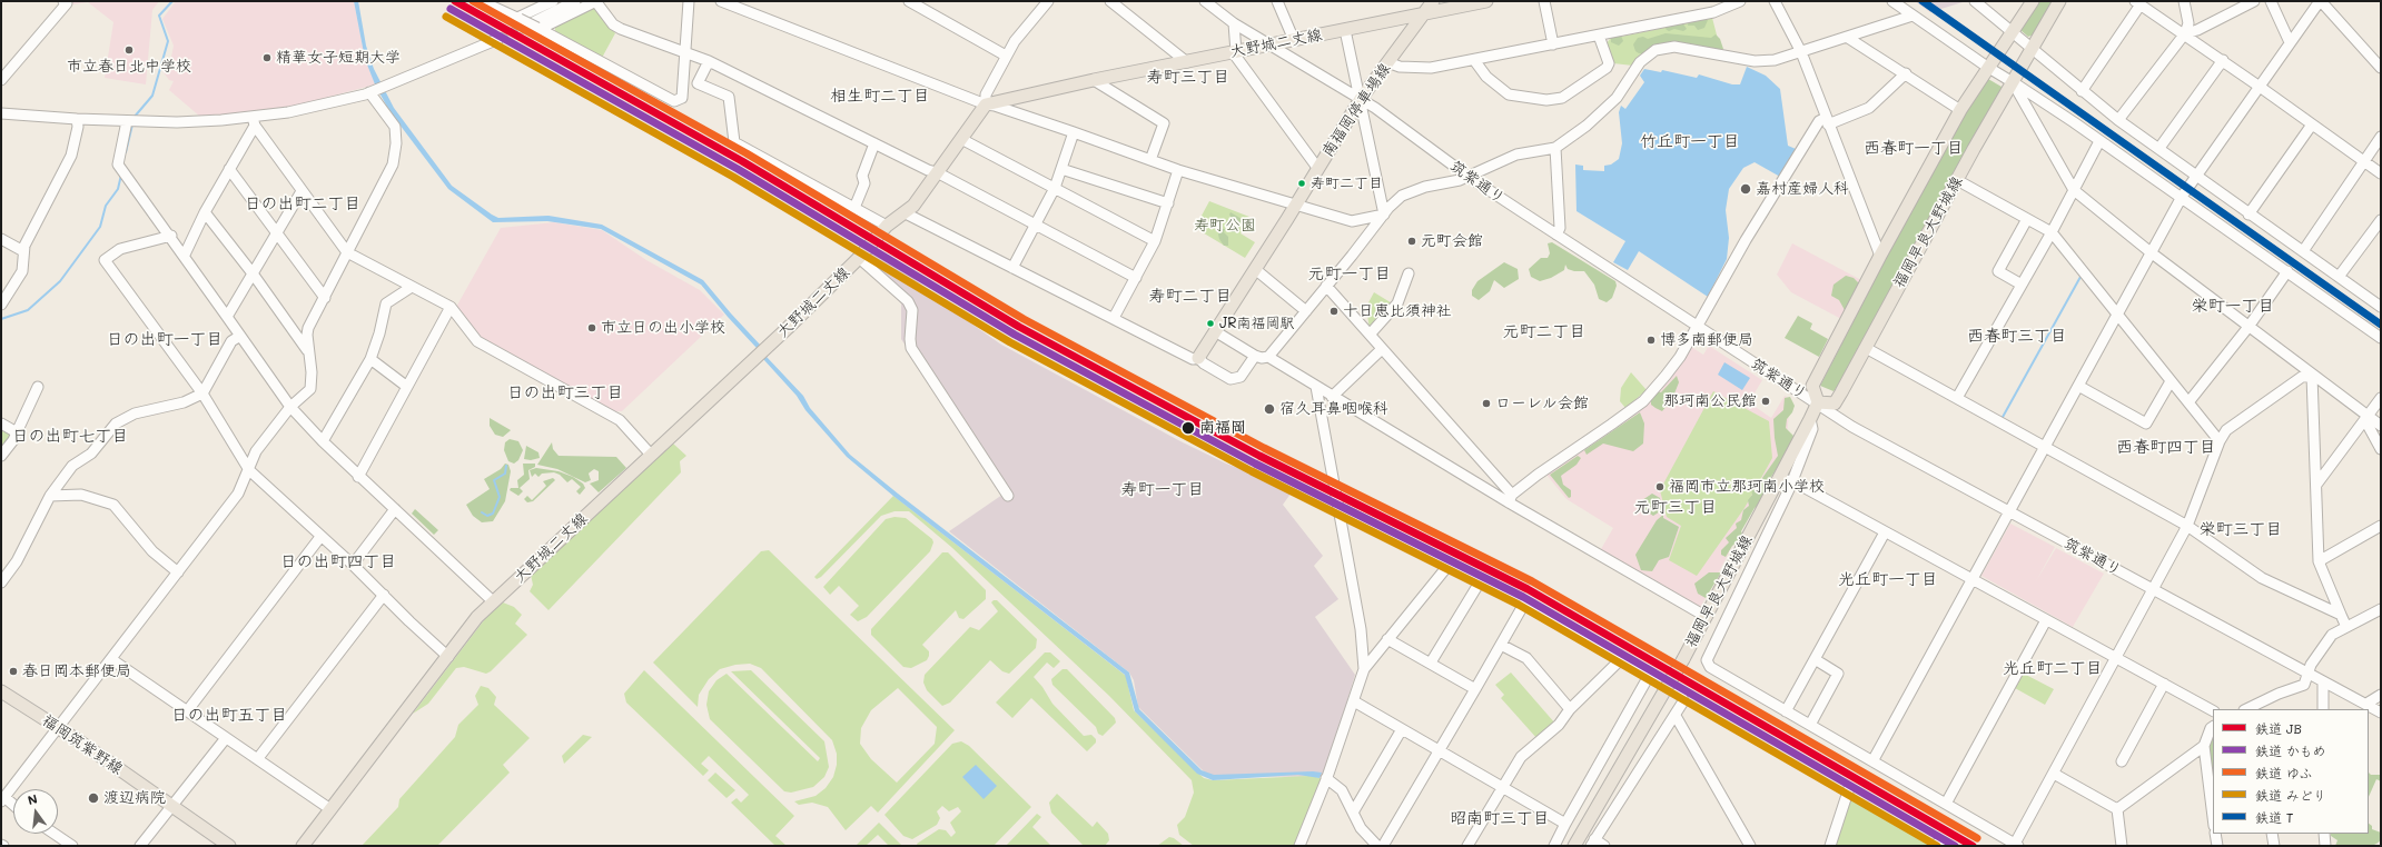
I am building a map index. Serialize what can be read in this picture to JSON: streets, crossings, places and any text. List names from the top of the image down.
{
  "streets": {
    "main road": [
      "大野城二丈線",
      "南福岡停車場線",
      "福岡早良大野城線",
      "福岡筑紫野線"
    ],
    "street": ["筑紫通り"]
  },
  "crossings": [
    ["大野城二丈線", "南福岡停車場線"],
    ["大野城二丈線", "筑紫通り"],
    ["南福岡停車場線", "筑紫通り"],
    ["筑紫通り", "福岡早良大野城線"]
  ],
  "districts": [
    "寿町三丁目",
    "相生町二丁目",
    "竹丘町一丁目",
    "西春町一丁目",
    "日の出町二丁目",
    "元町一丁目",
    "寿町二丁目",
    "栄町一丁目",
    "元町二丁目",
    "西春町三丁目",
    "日の出町一丁目",
    "日の出町三丁目",
    "日の出町七丁目",
    "西春町四丁目",
    "寿町一丁目",
    "元町三丁目",
    "栄町三丁目",
    "日の出町四丁目",
    "光丘町一丁目",
    "光丘町二丁目",
    "日の出町五丁目",
    "昭南町三丁目"
  ],
  "parks": ["寿町公園"],
  "places": [
    "市立春日北中学校",
    "精華女子短期大学",
    "寿町二丁目",
    "嘉村産婦人科",
    "元町会館",
    "十日恵比須神社",
    "JR南福岡駅",
    "市立日の出小学校",
    "博多南郵便局",
    "那珂南公民館",
    "ローレル会館",
    "宿久耳鼻咽喉科",
    "南福岡",
    "福岡市立那珂南小学校",
    "春日岡本郵便局",
    "渡辺病院"
  ],
  "lines": [
    "rail line JB",
    "rail line ゆふ",
    "rail line T",
    "rail line かもめ",
    "rail line みどり"
  ],
  "legend": [
    "鉄道 JB",
    "鉄道 かもめ",
    "鉄道 ゆふ",
    "鉄道 みどり",
    "鉄道 T"
  ],
  "north": "top"
}
